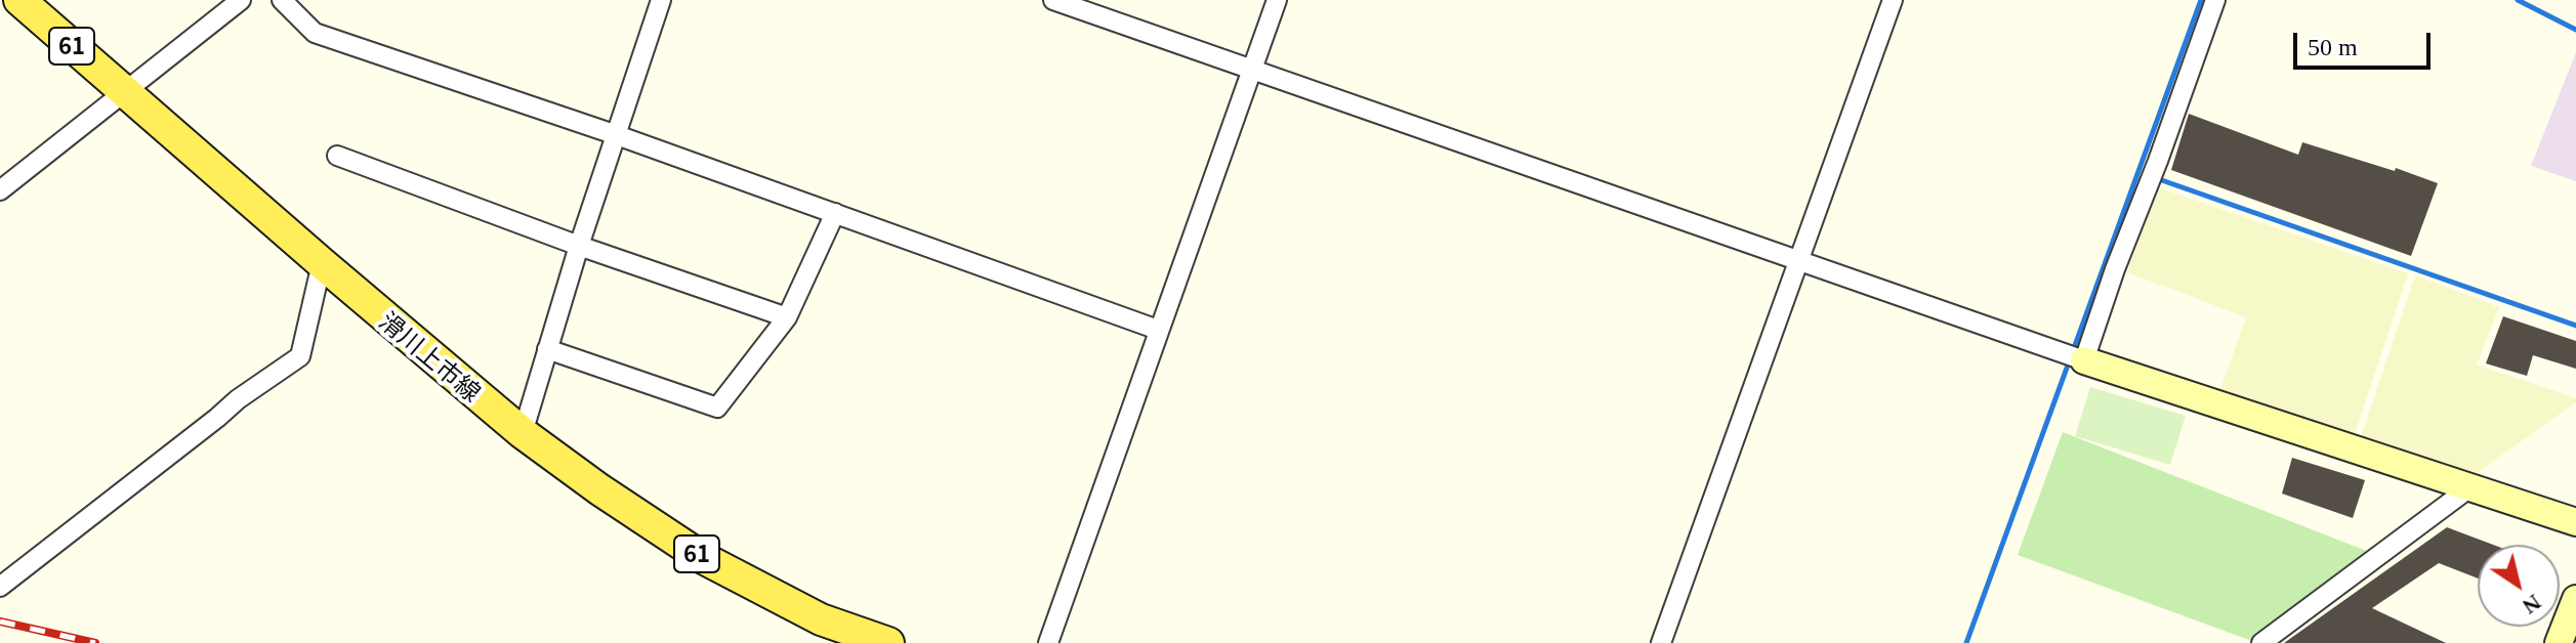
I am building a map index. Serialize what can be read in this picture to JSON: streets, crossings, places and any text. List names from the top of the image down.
{
  "streets": {
    "main road": ["61", "滑川上市線"]
  },
  "scale_bar": "50 m",
  "north": "bottom right"
}
